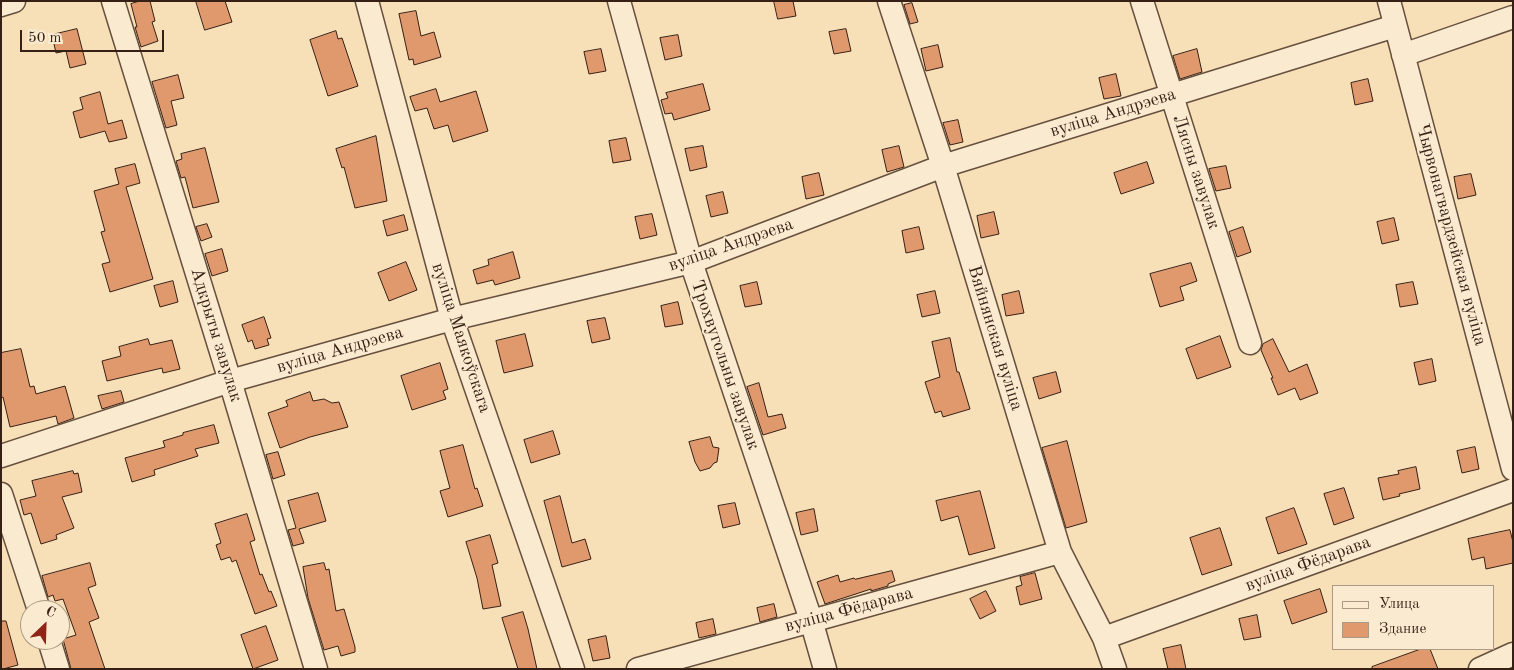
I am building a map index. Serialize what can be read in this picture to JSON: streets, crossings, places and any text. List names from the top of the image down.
{
  "streets": {
    "street": [
      "вуліца Андрэева",
      "Лясны завулак",
      "Чырвонагвардзейская вуліца",
      "Адкрыты завулак",
      "вуліца Маякоўскага",
      "Вяйнянская вуліца",
      "Трохвугольны завулак",
      "вуліца Фёдарава"
    ]
  },
  "crossings": [
    ["вуліца Андрэева", "Лясны завулак"],
    ["вуліца Андрэева", "Чырвонагвардзейская вуліца"],
    ["вуліца Андрэева", "Адкрыты завулак"],
    ["вуліца Андрэева", "вуліца Маякоўскага"],
    ["вуліца Андрэева", "Вяйнянская вуліца"],
    ["вуліца Андрэева", "Трохвугольны завулак"],
    ["Вяйнянская вуліца", "вуліца Фёдарава"],
    ["Трохвугольны завулак", "вуліца Фёдарава"]
  ],
  "legend": ["Улица", "Здание"],
  "scale_bar": "50 m",
  "north": "top right"
}
